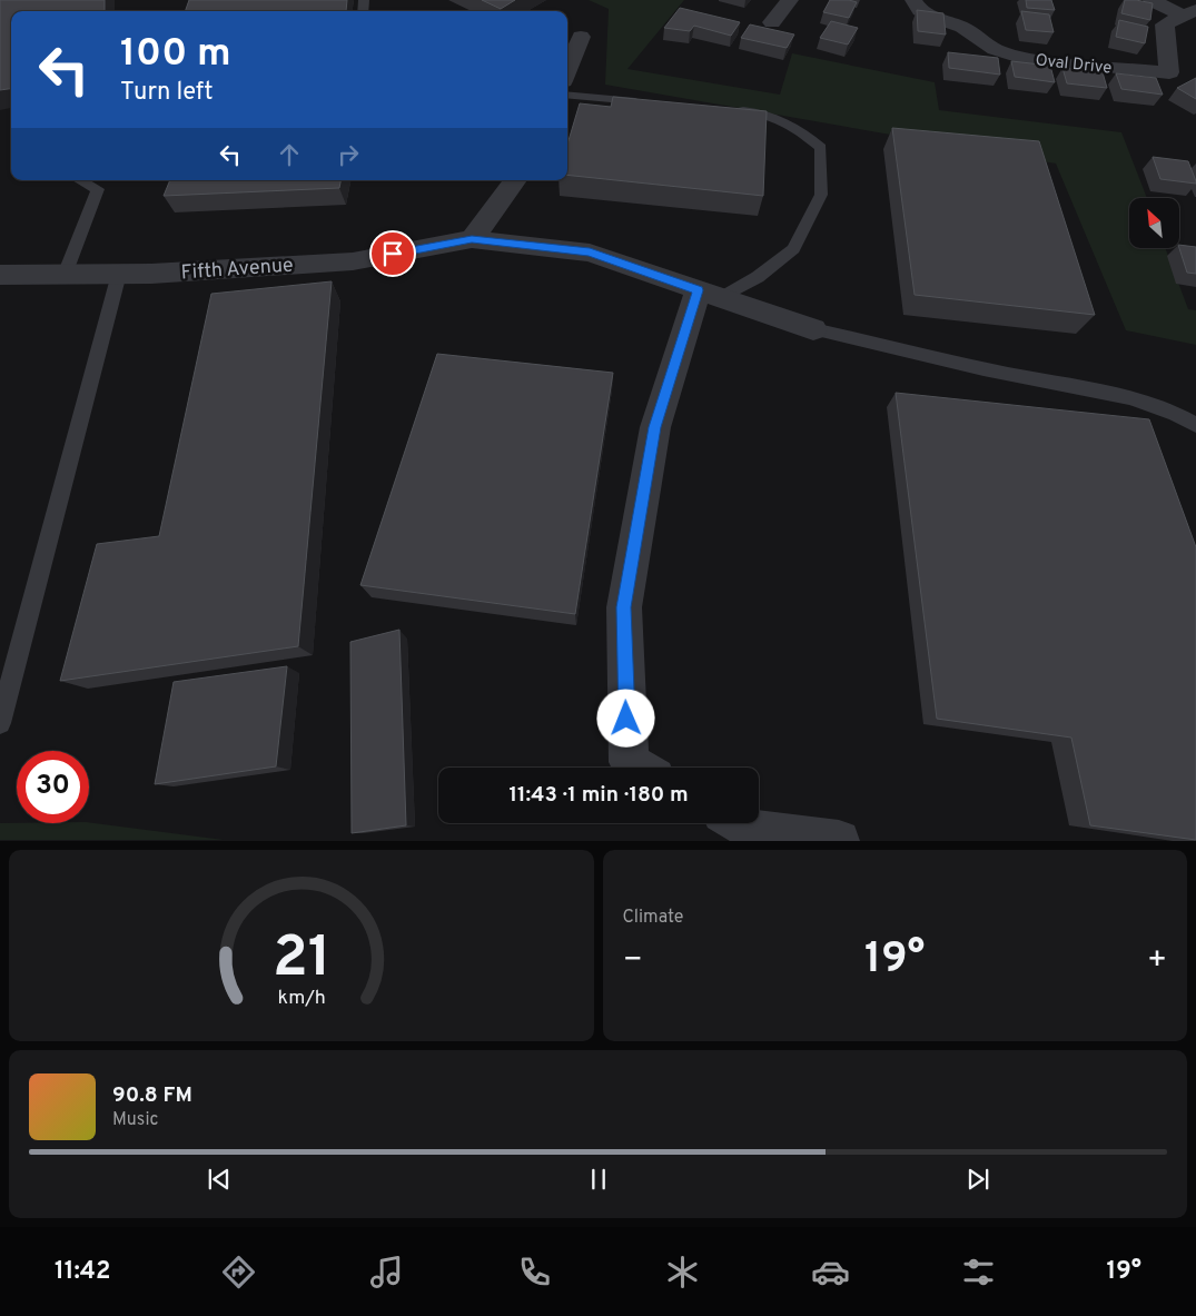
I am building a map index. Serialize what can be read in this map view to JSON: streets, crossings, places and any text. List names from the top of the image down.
{
  "streets": {
    "street": ["Oval Drive", "Fifth Avenue"]
  },
  "north": "top left",
  "page": {
    "turn": ["100 m", "Turn left"],
    "limit": "30",
    "trip": "11:43 · 1 min · 180 m",
    "tile": "Climate",
    "heat": ["−", "19°", "+"],
    "song": ["90.8 FM", "Music"],
    "tabs": ["11:42", "19°"],
    "gauge": ["21", "km/h"]
  }
}
